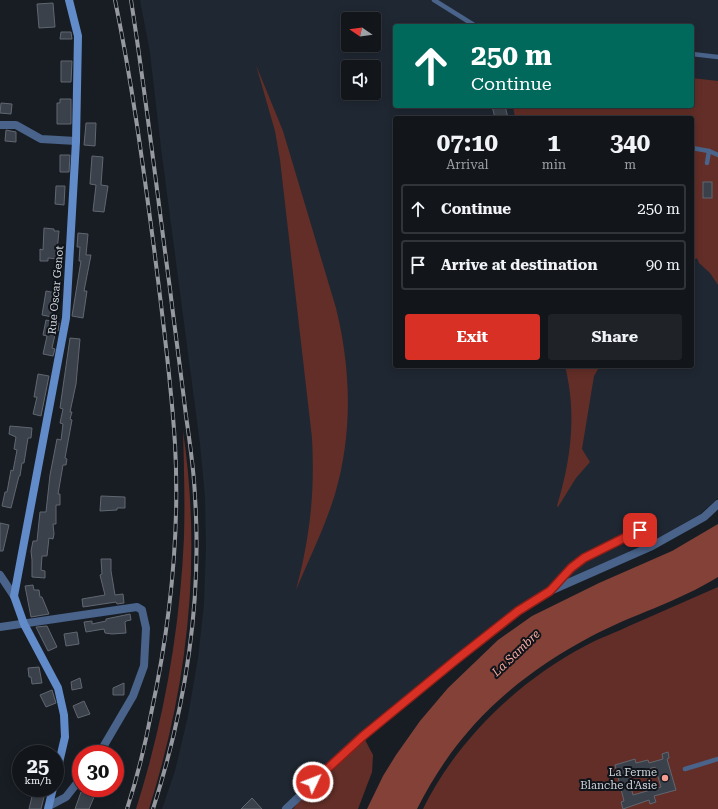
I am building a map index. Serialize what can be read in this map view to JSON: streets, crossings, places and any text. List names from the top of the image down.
{
  "streets": {
    "street": ["Rue Oscar Genot"]
  },
  "water": ["La Sambre"],
  "places": ["La Ferme Blanche d'Asie"],
  "north": "left",
  "page": {
    "turn": ["250 m", "Continue"],
    "eta": [
      "07:10",
      "Arrival",
      "1",
      "min",
      "340",
      "m"
    ],
    "list": [
      {
        "name": "Continue",
        "value": "250 m"
      },
      {
        "name": "Arrive at destination",
        "value": "90 m"
      }
    ],
    "buttons": ["Exit", "Share"],
    "speed": "25 km/h",
    "limit": "30"
  }
}
